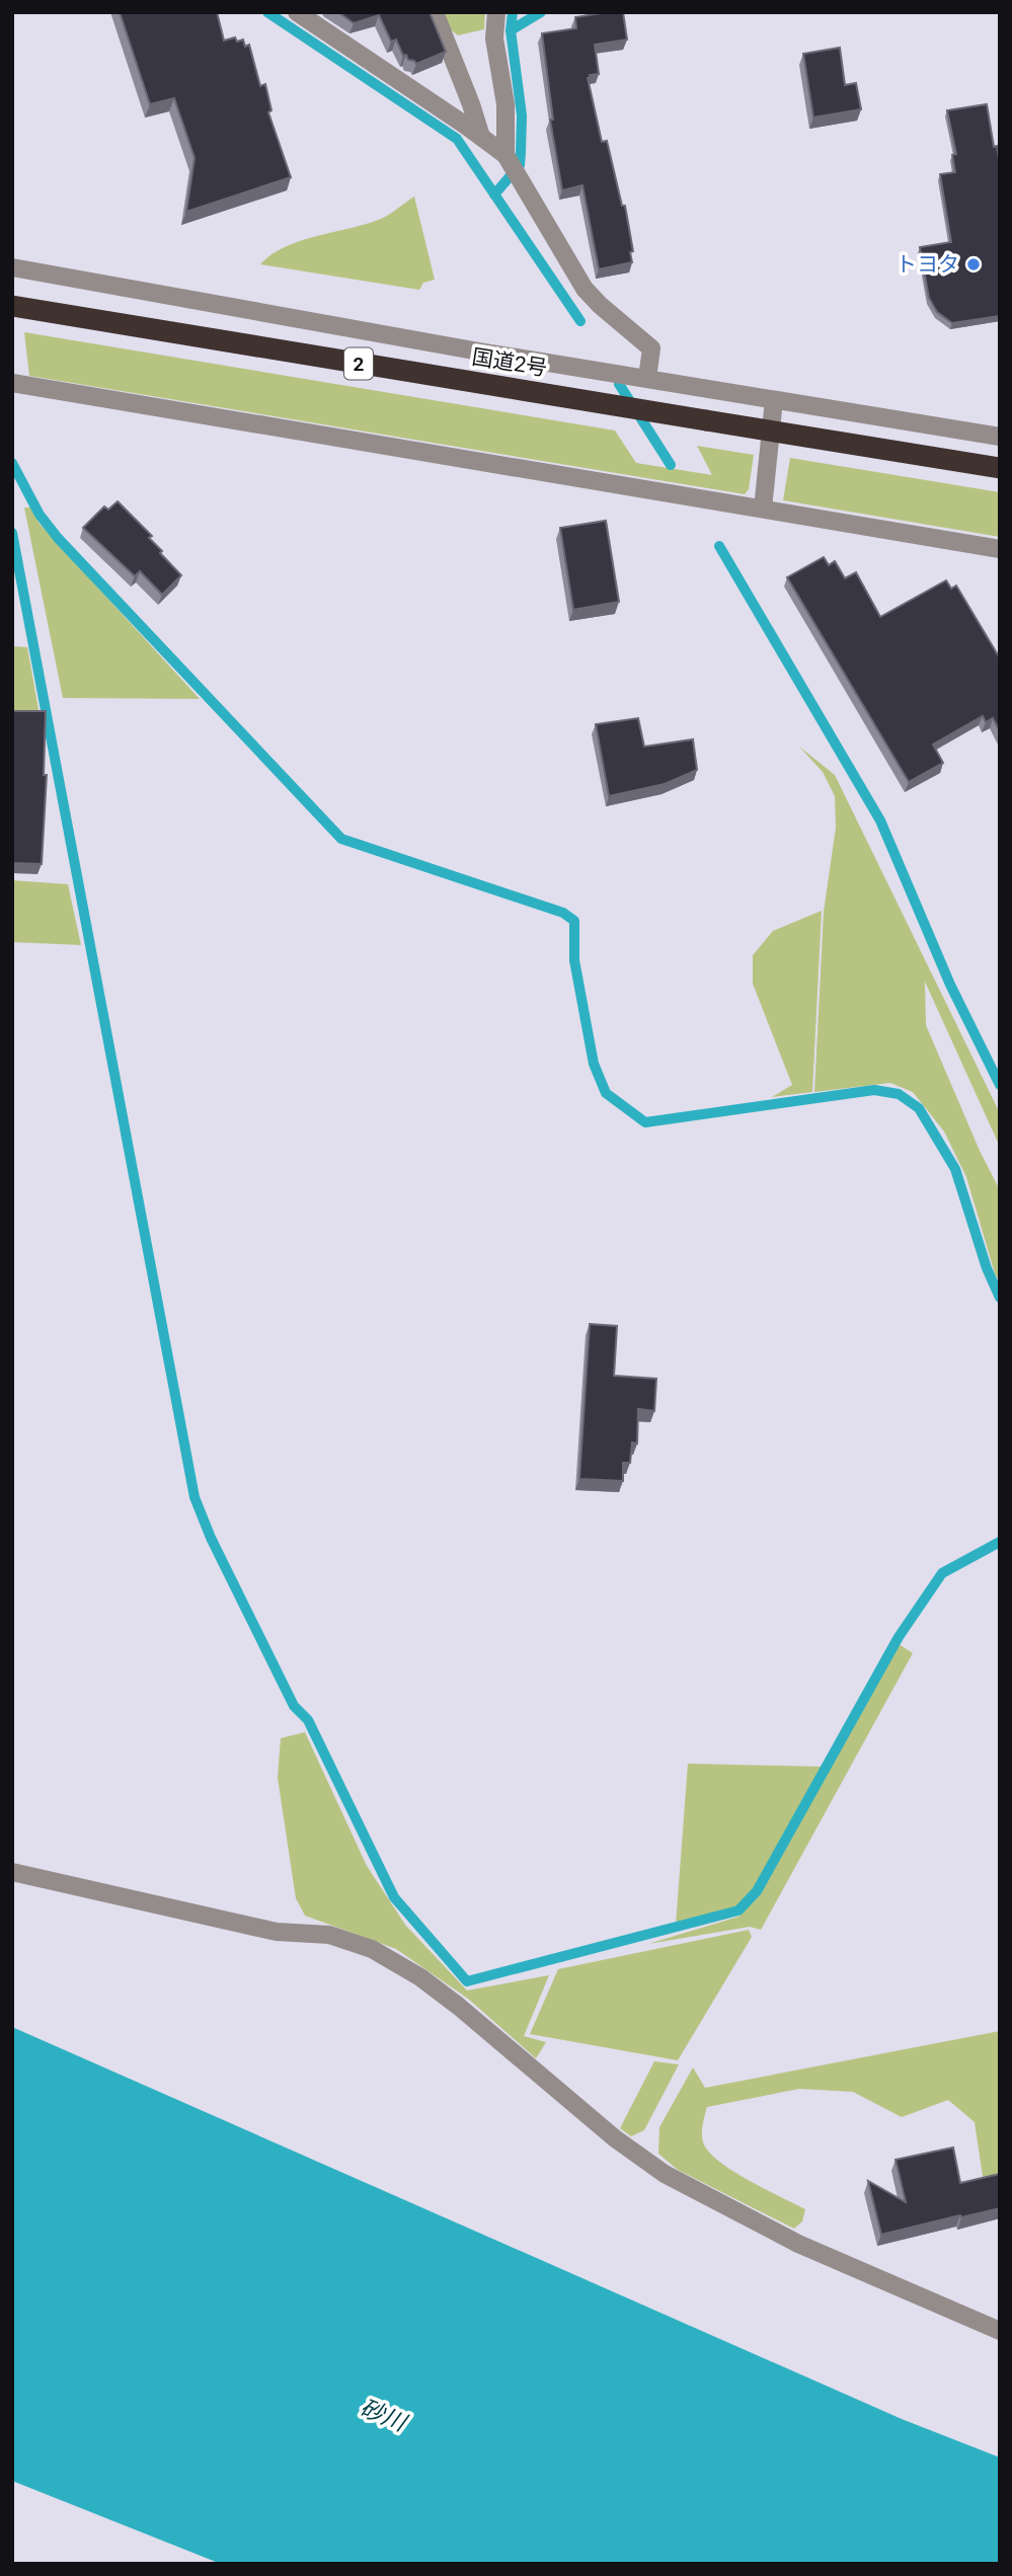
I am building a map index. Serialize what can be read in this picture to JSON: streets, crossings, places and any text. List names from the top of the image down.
{
  "streets": {
    "highway": ["国道2号", "2"]
  },
  "water": ["砂川"],
  "places": ["トヨタ"]
}
